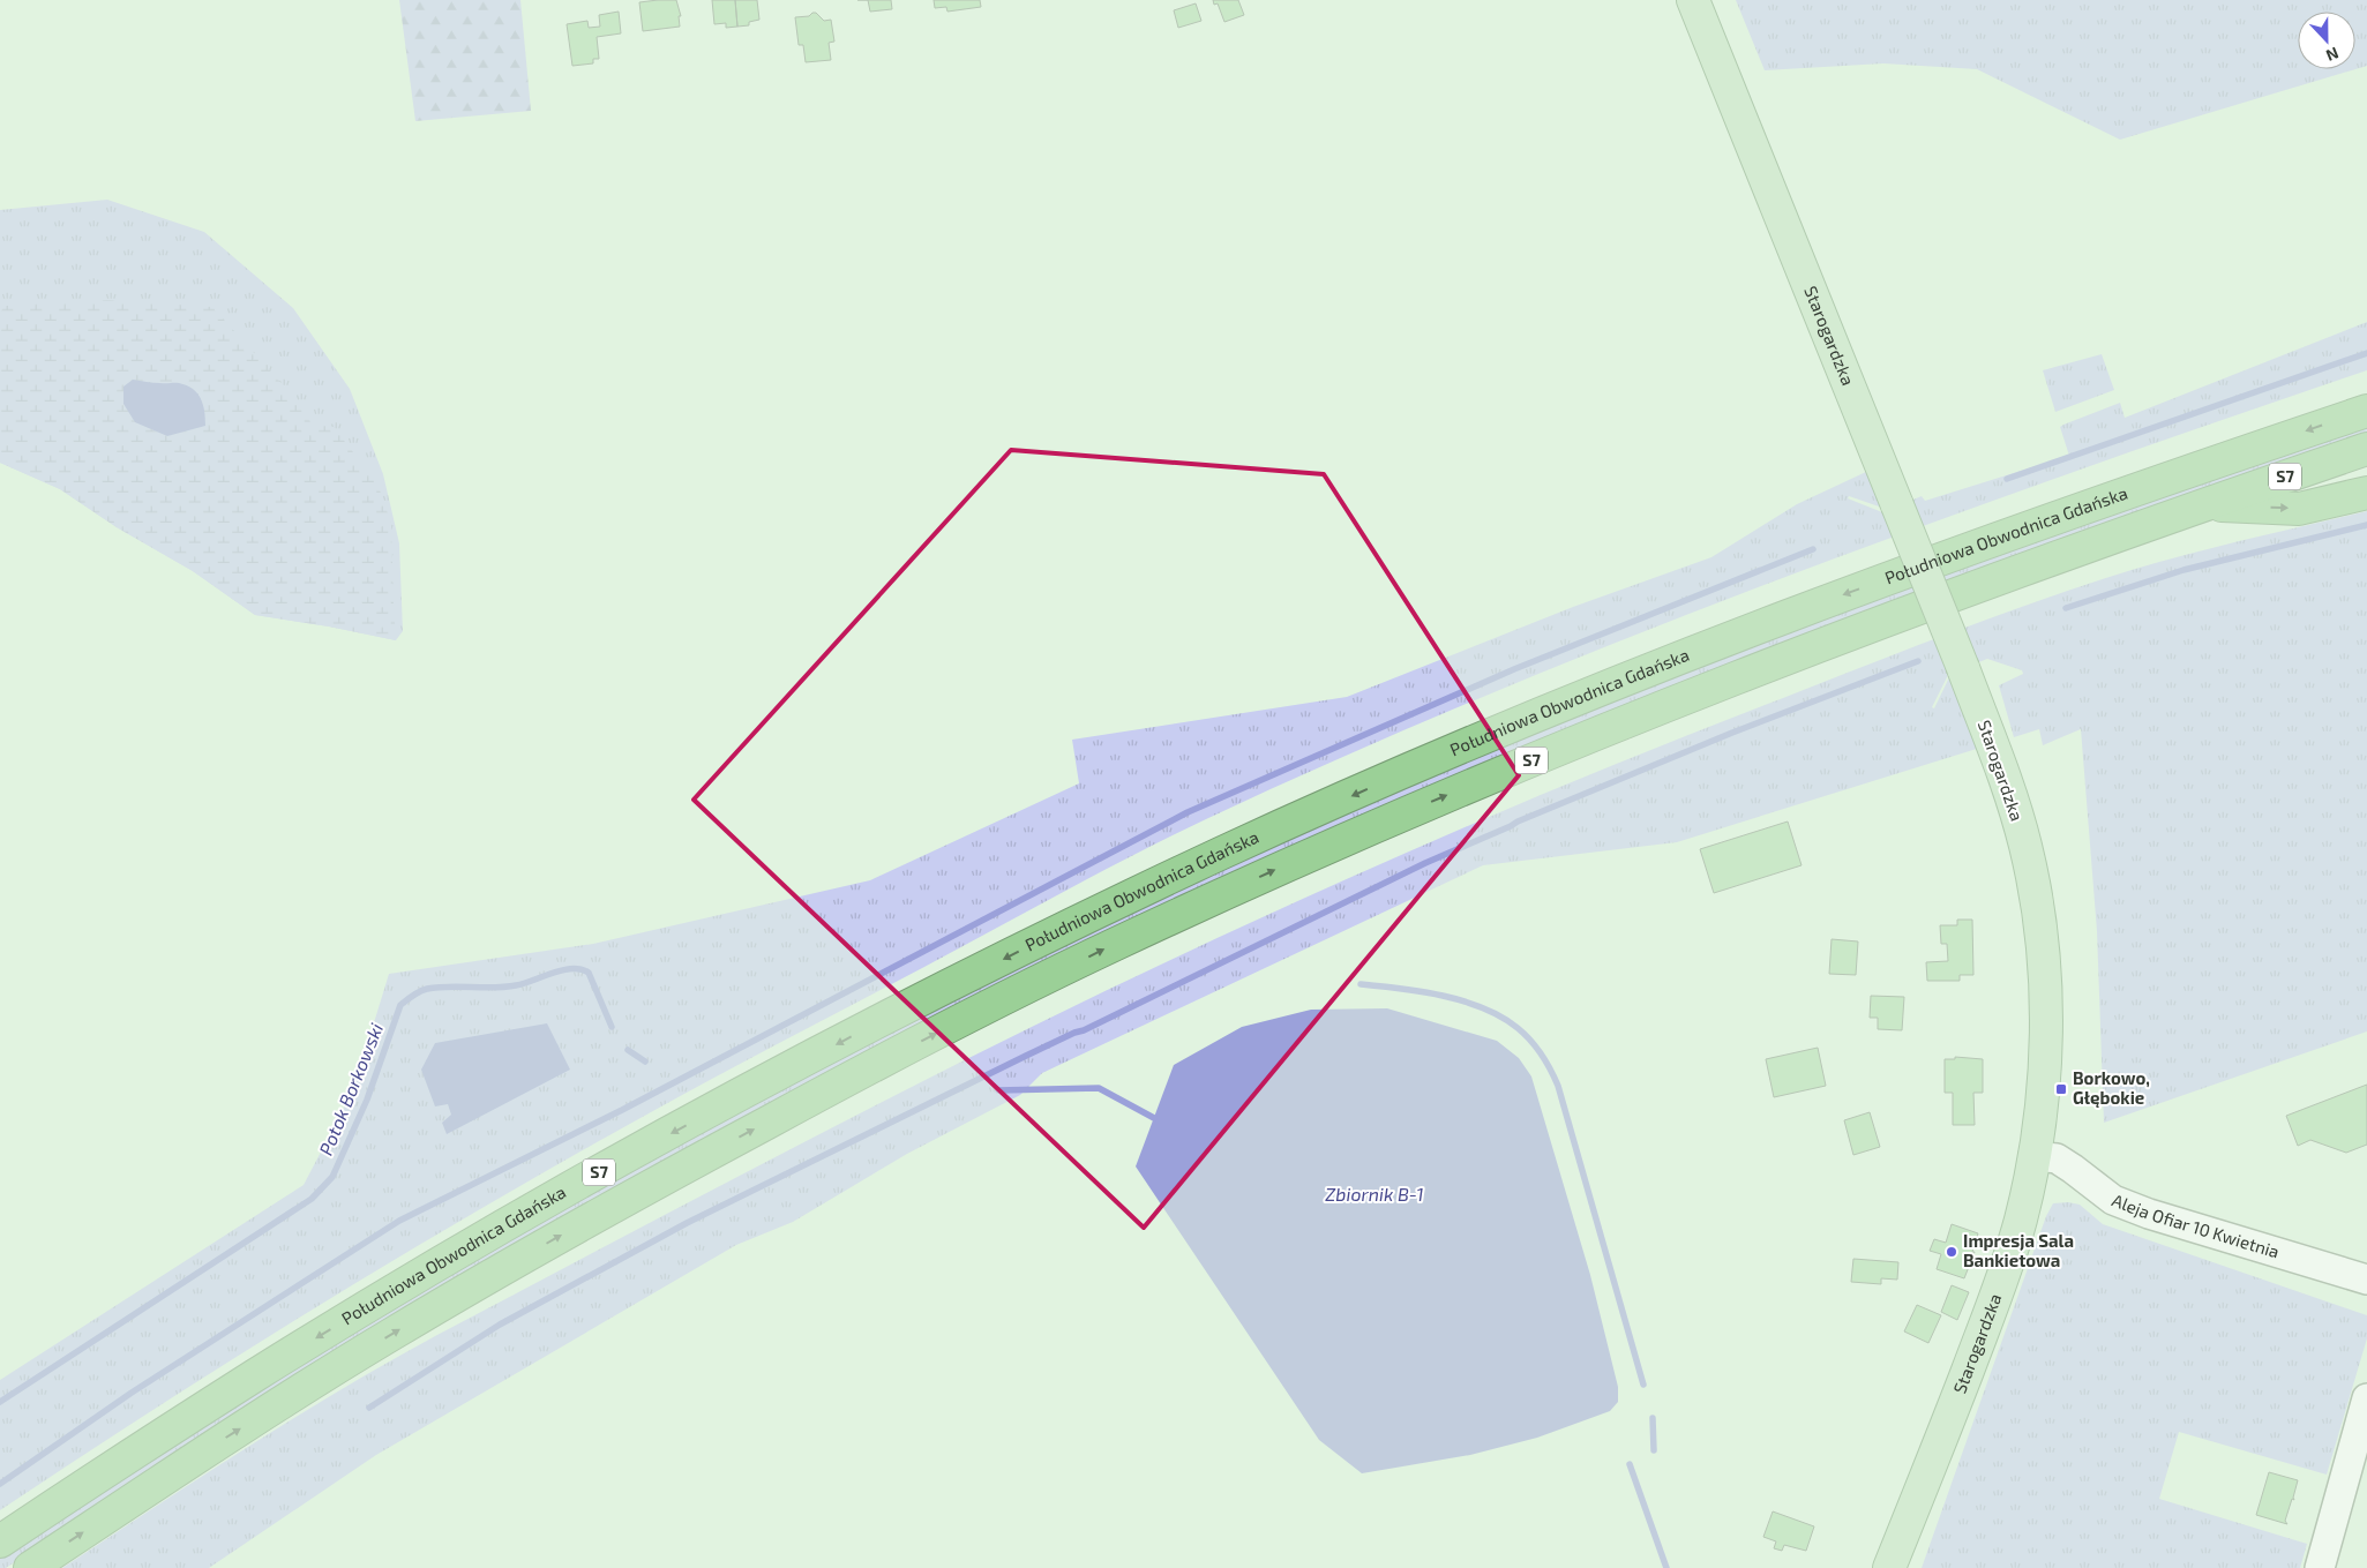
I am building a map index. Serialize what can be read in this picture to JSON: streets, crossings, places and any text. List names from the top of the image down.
{
  "streets": {
    "highway": ["S7", "Południowa Obwodnica Gdańska"],
    "main road": ["Starogardzka"],
    "street": ["Aleja Ofiar 10 Kwietnia"]
  },
  "crossings": [
    ["Starogardzka", "Aleja Ofiar 10 Kwietnia"]
  ],
  "water": ["Potok Borkowski", "Zbiornik B-1"],
  "places": {
    "transit": ["Borkowo, Głębokie"],
    "other": ["Impresja Sala Bankietowa"]
  },
  "north": "bottom"
}
